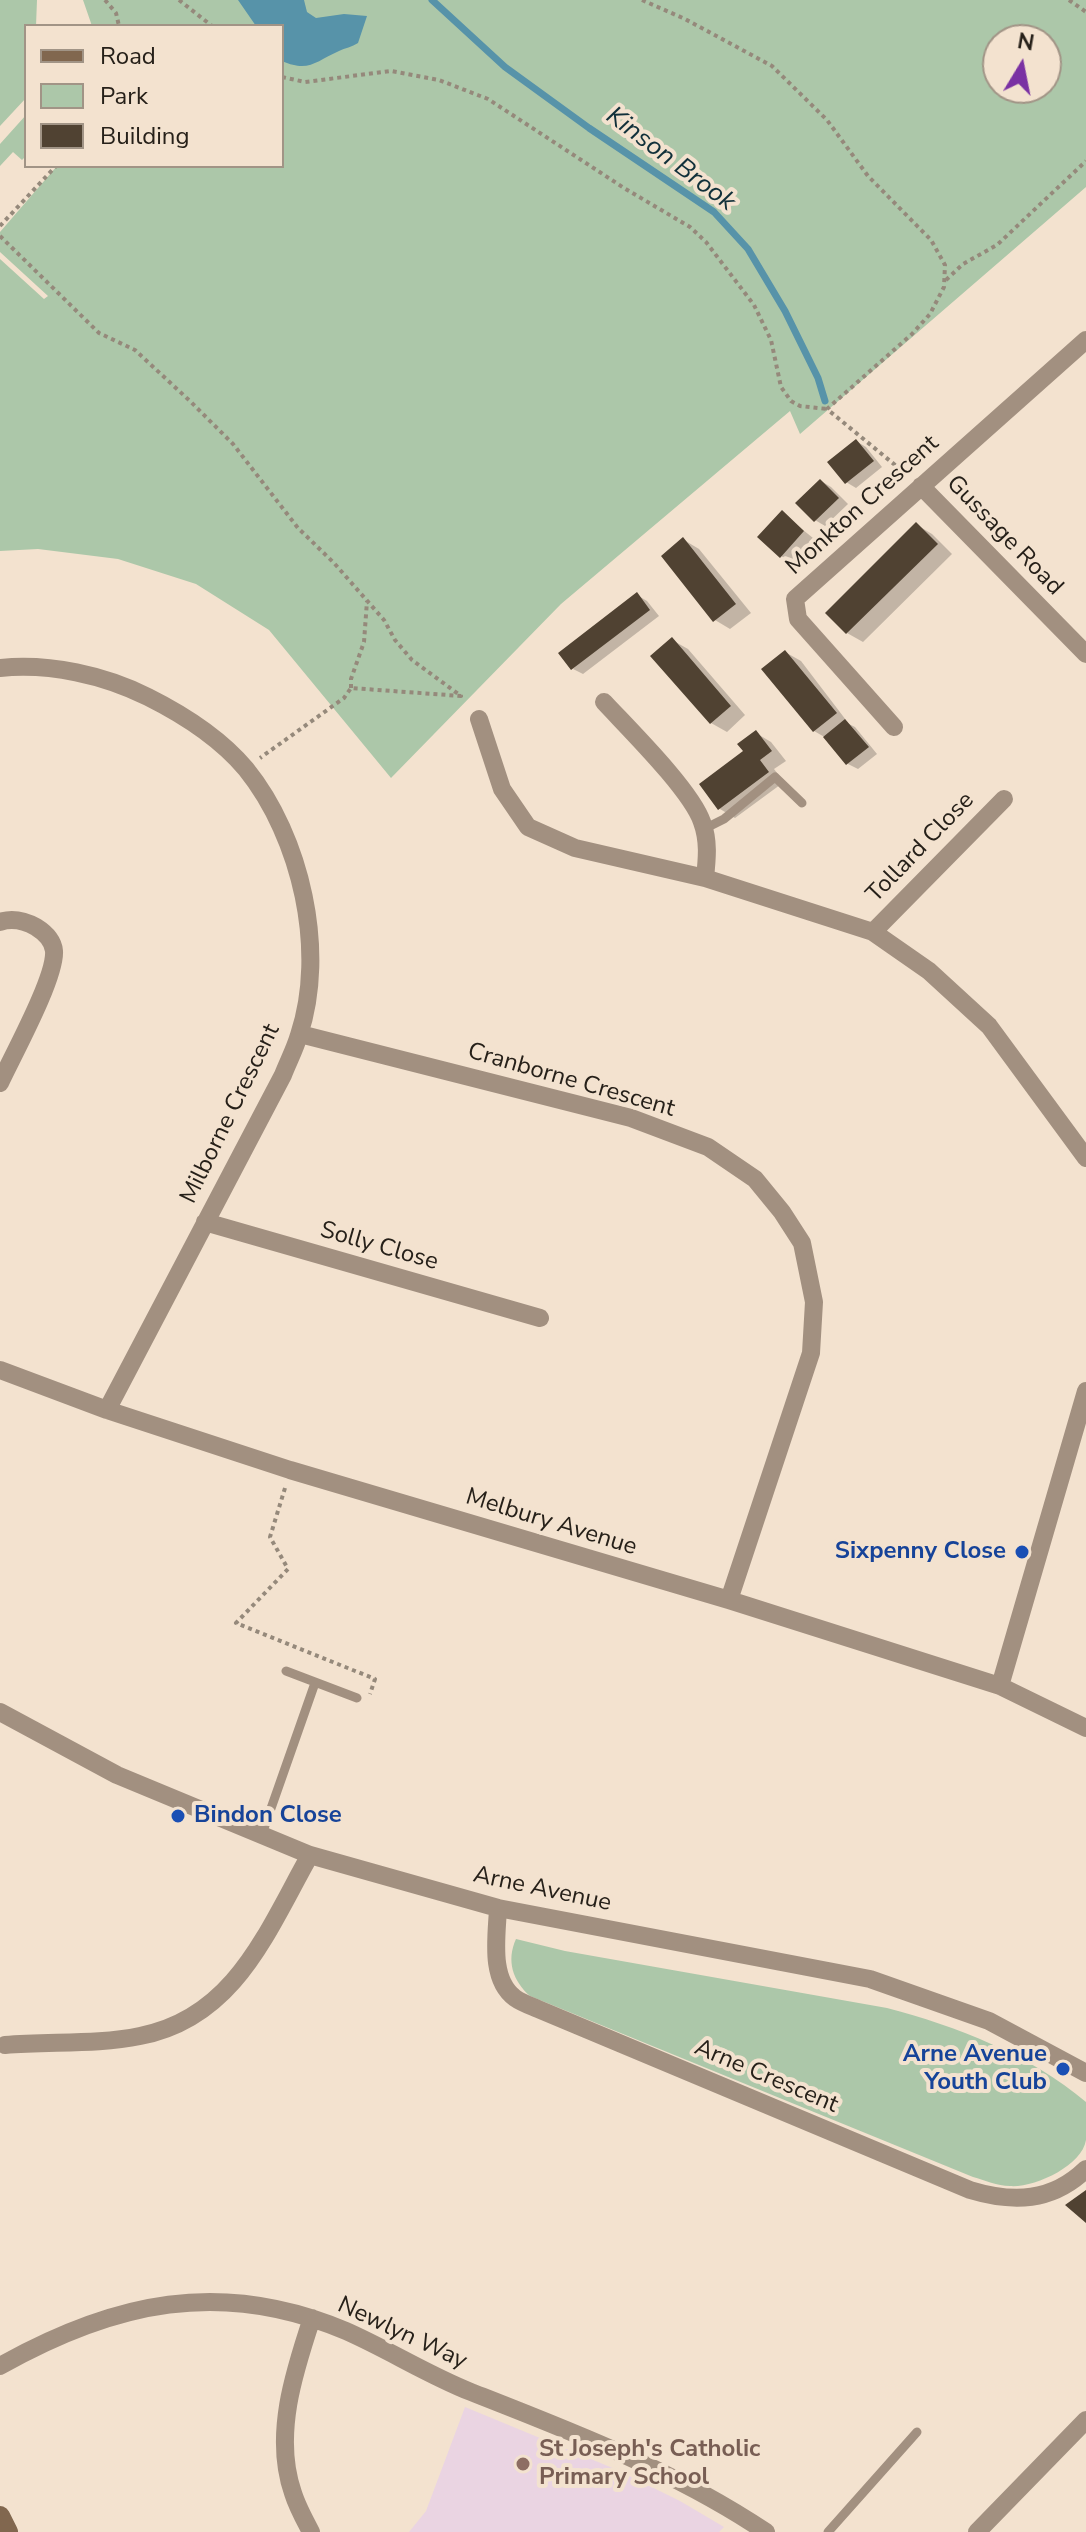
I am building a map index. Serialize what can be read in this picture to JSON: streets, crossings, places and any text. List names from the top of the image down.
{
  "streets": {
    "street": [
      "Monkton Crescent",
      "Gussage Road",
      "Tollard Close",
      "Cranborne Crescent",
      "Milborne Crescent",
      "Solly Close",
      "Melbury Avenue",
      "Arne Avenue",
      "Arne Crescent",
      "Newlyn Way"
    ]
  },
  "crossings": [
    ["Monkton Crescent", "Gussage Road"],
    ["Cranborne Crescent", "Milborne Crescent"],
    ["Cranborne Crescent", "Melbury Avenue"],
    ["Milborne Crescent", "Solly Close"],
    ["Milborne Crescent", "Melbury Avenue"],
    ["Arne Avenue", "Arne Crescent"]
  ],
  "water": ["Kinson Brook"],
  "places": [
    "Sixpenny Close",
    "Bindon Close",
    "Arne Avenue Youth Club",
    "St Joseph's Catholic Primary School"
  ],
  "legend": ["Road", "Park", "Building"],
  "north": "top"
}
